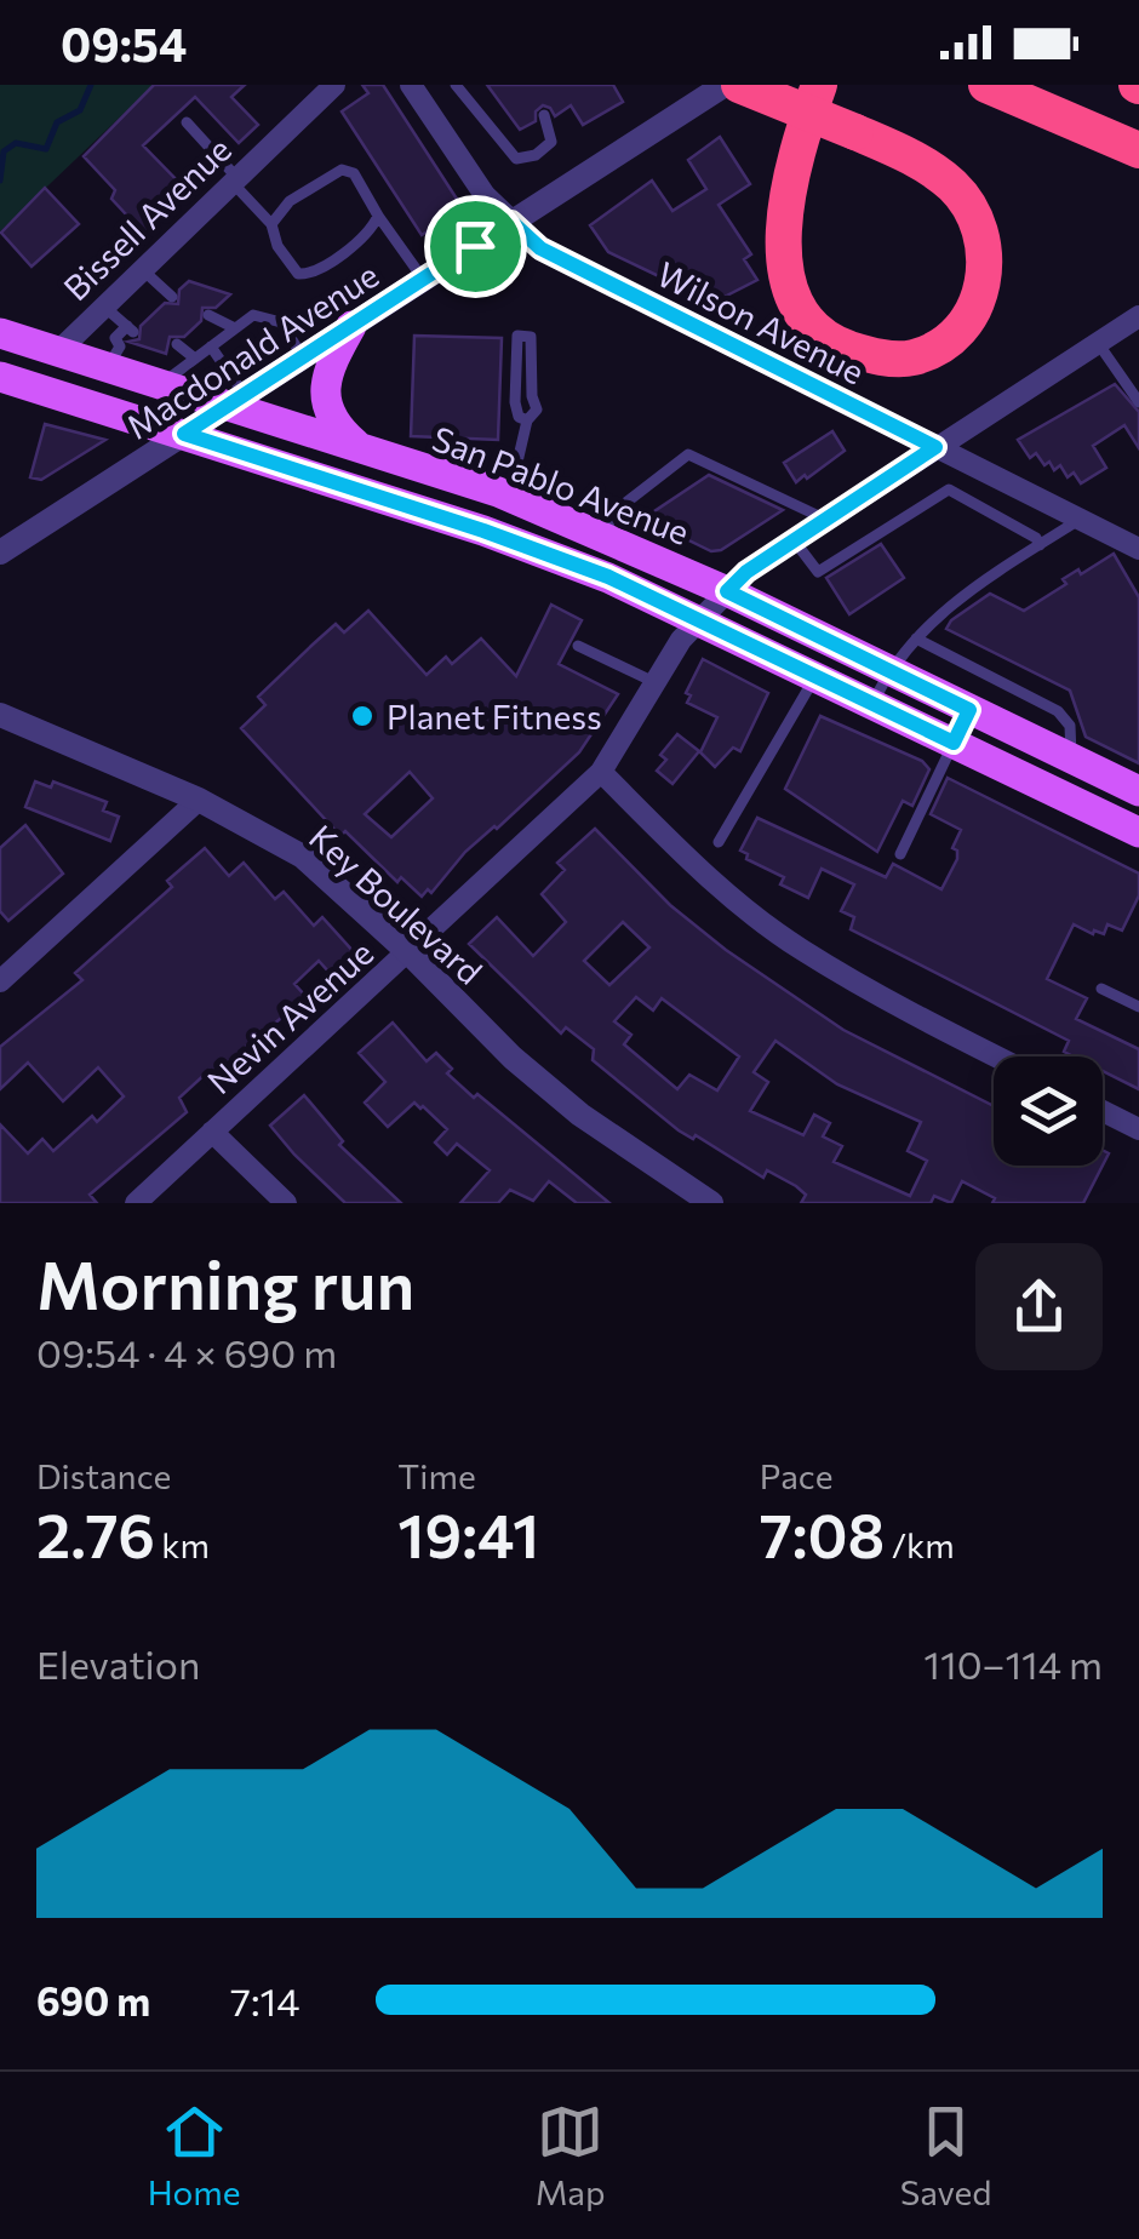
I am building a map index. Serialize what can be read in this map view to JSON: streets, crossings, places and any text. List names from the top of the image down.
{
  "streets": {
    "main road": ["San Pablo Avenue"],
    "street": [
      "Bissell Avenue",
      "Wilson Avenue",
      "Macdonald Avenue",
      "Key Boulevard",
      "Nevin Avenue"
    ]
  },
  "crossings": [
    ["Bissell Avenue", "San Pablo Avenue"],
    ["Wilson Avenue", "Macdonald Avenue"],
    ["Wilson Avenue", "Nevin Avenue"],
    ["Macdonald Avenue", "San Pablo Avenue"],
    ["San Pablo Avenue", "Nevin Avenue"],
    ["Key Boulevard", "Nevin Avenue"]
  ],
  "places": ["Planet Fitness"],
  "page": {
    "status": "09:54",
    "heading": ["Morning run", "09:54 · 4 × 690 m"],
    "stats": [
      ["Distance", "2.76 km"],
      ["Time", "19:41"],
      ["Pace", "7:08 /km"]
    ],
    "chart": ["Elevation", "110–114 m"],
    "list": [
      {
        "name": "690 m",
        "note": "7:14"
      }
    ],
    "tabs": ["Home", "Map", "Saved"]
  }
}
